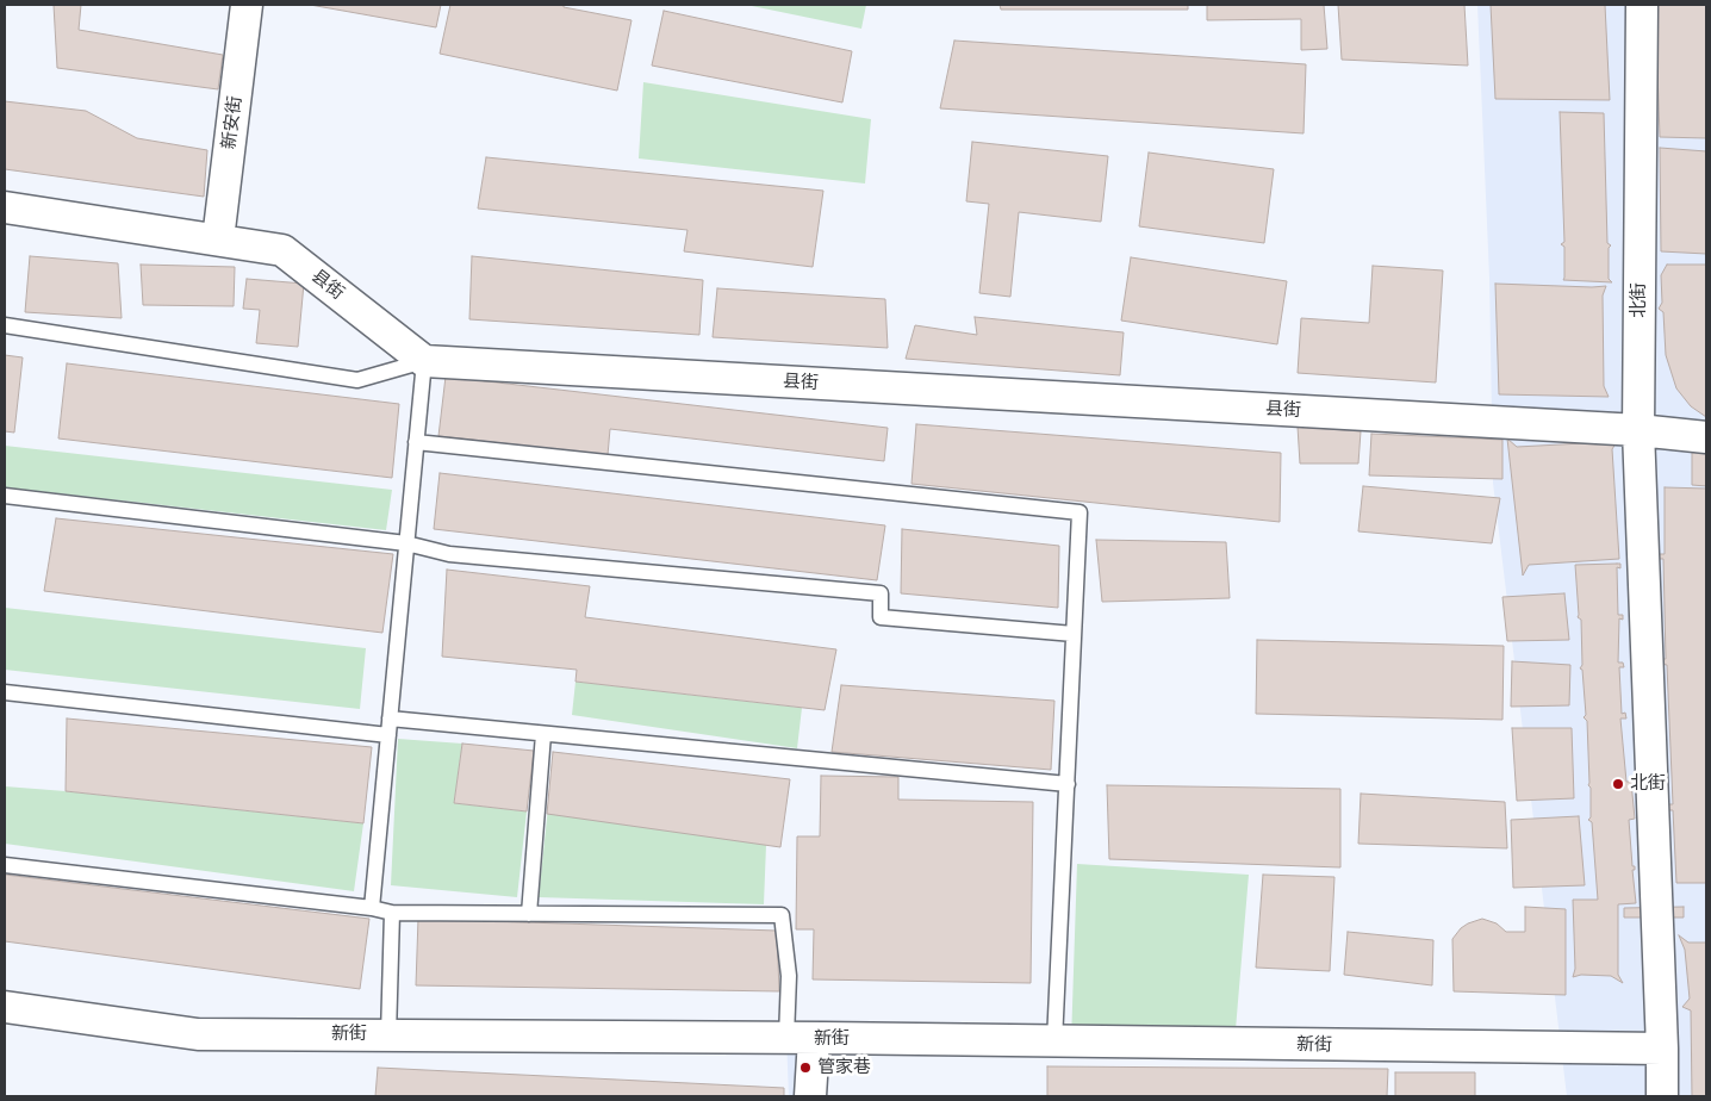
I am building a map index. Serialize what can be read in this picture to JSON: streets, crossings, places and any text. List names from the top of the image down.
{
  "streets": {
    "street": [
      "新安街",
      "县街",
      "北街",
      "新街"
    ]
  },
  "crossings": [
    ["新安街", "县街"],
    ["县街", "北街"],
    ["北街", "新街"]
  ],
  "places": ["北街", "管家巷"]
}
